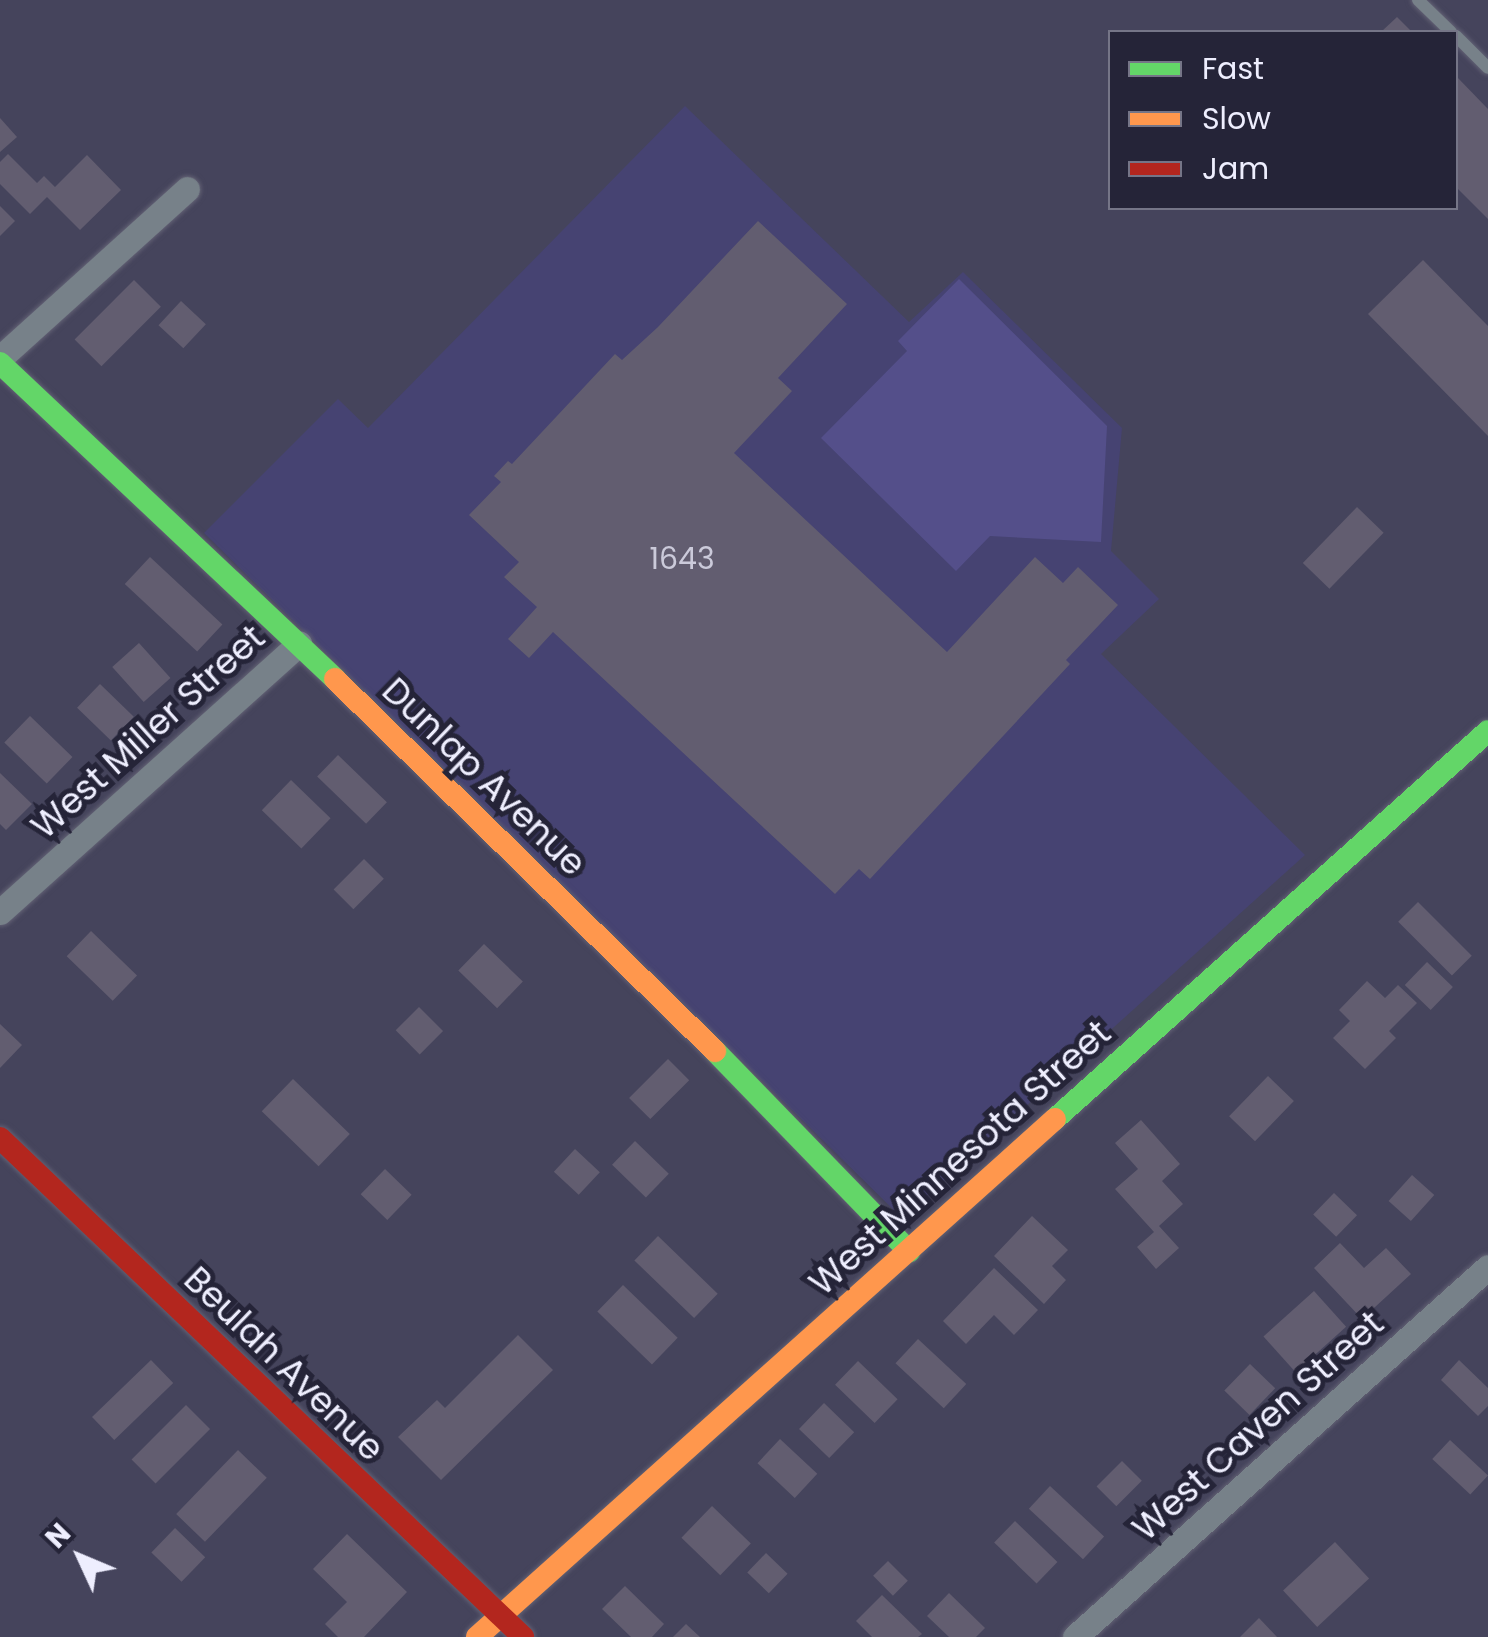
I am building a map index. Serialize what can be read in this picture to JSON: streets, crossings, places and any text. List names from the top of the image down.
{
  "streets": {
    "street": [
      "West Miller Street",
      "Dunlap Avenue",
      "West Minnesota Street",
      "Beulah Avenue",
      "West Caven Street"
    ]
  },
  "crossings": [
    ["West Miller Street", "Dunlap Avenue"],
    ["Dunlap Avenue", "West Minnesota Street"],
    ["West Minnesota Street", "Beulah Avenue"]
  ],
  "house_numbers": ["1643"],
  "legend": ["Fast", "Slow", "Jam"],
  "north": "top left"
}
